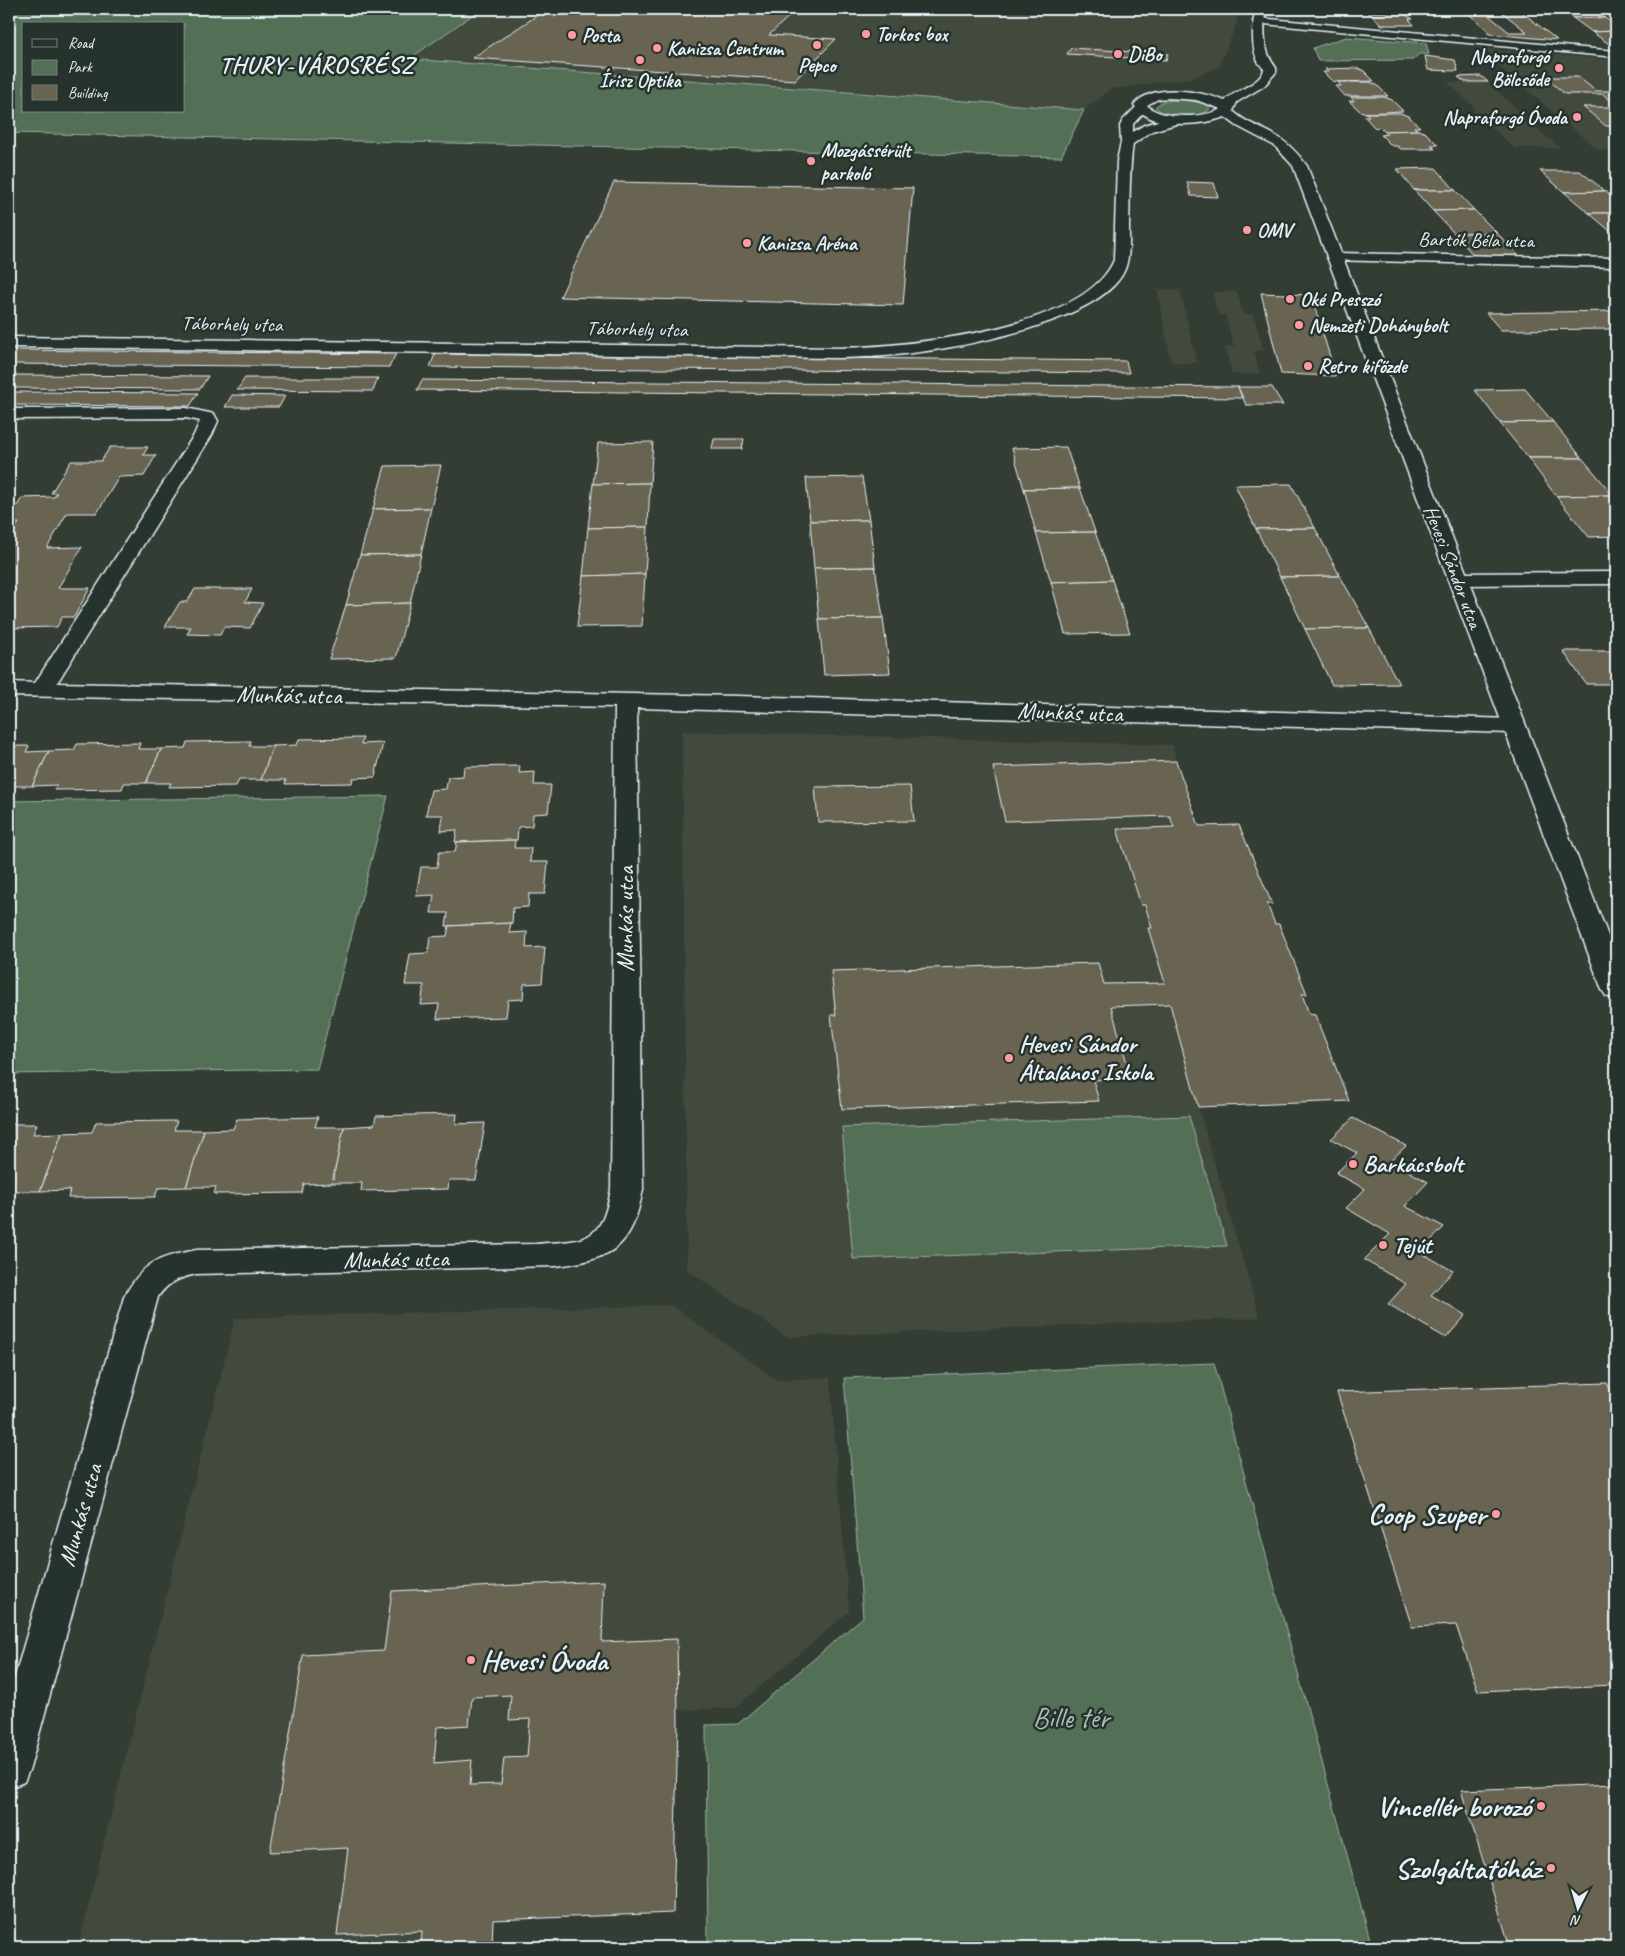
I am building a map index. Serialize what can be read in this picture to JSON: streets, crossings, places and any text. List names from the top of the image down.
{
  "streets": {
    "street": [
      "Bartók Béla utca",
      "Táborhely utca",
      "Hevesi Sándor utca",
      "Munkás utca"
    ]
  },
  "crossings": [
    ["Bartók Béla utca", "Hevesi Sándor utca"],
    ["Hevesi Sándor utca", "Munkás utca"]
  ],
  "districts": ["THURY-VÁROSRÉSZ"],
  "parks": ["Bille tér"],
  "places": [
    "Torkos box",
    "Posta",
    "Pepco",
    "Kanizsa Centrum",
    "DiBo",
    "Írisz Optika",
    "Napraforgó Bölcsőde",
    "Napraforgó Óvoda",
    "Mozgássérült parkoló",
    "OMV",
    "Kanizsa Aréna",
    "Oké Presszó",
    "Nemzeti Dohánybolt",
    "Retro kifőzde",
    "Hevesi Sándor Általános Iskola",
    "Barkácsbolt",
    "Tejút",
    "Coop Szuper",
    "Hevesi Óvoda",
    "Vincellér borozó",
    "Szolgáltatóház"
  ],
  "legend": ["Road", "Park", "Building"],
  "north": "bottom"
}
